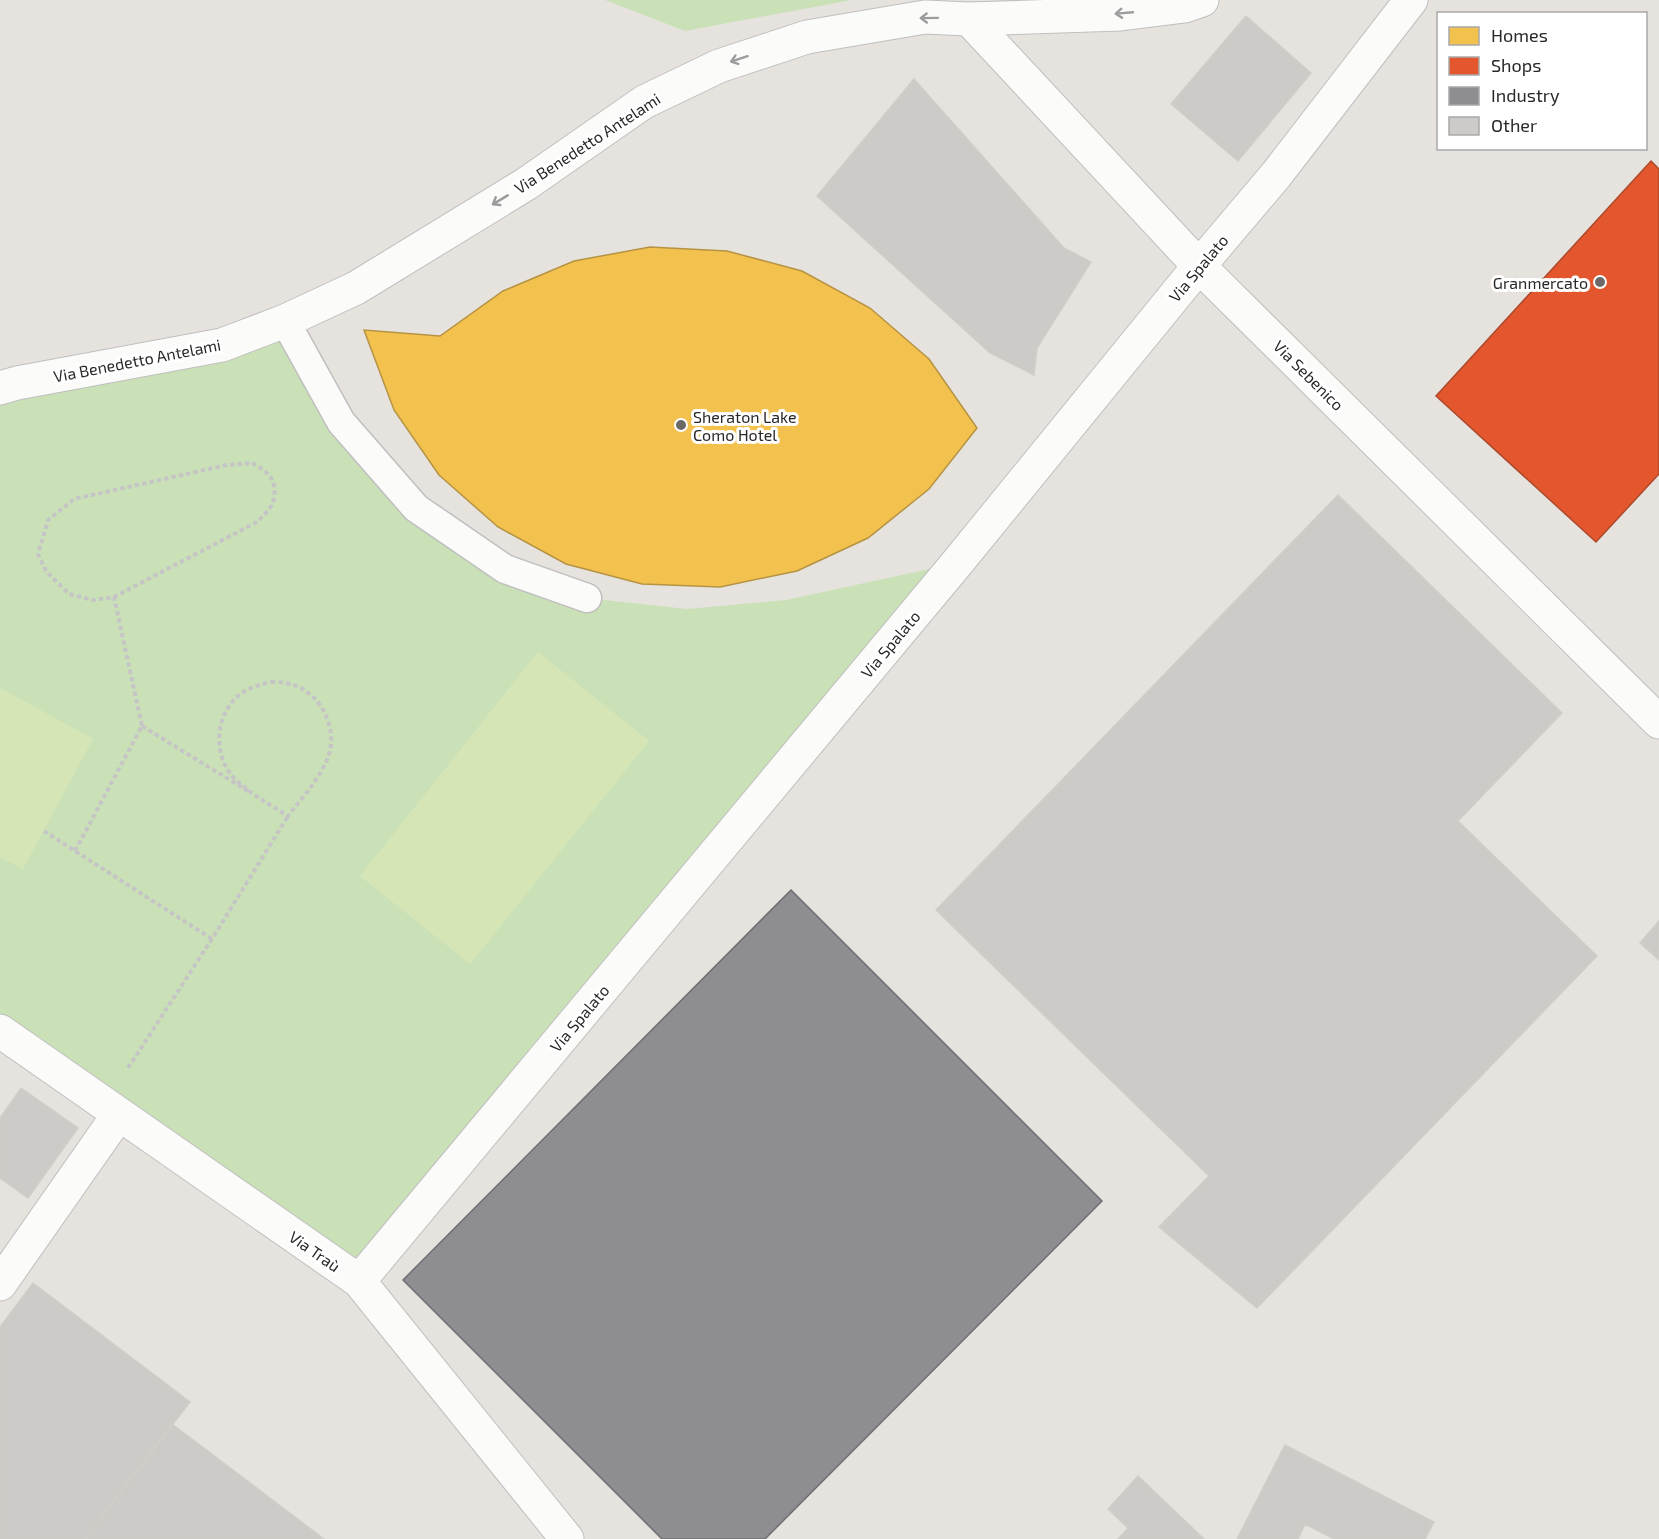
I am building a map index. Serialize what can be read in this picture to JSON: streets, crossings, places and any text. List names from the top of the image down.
{
  "streets": {
    "street": [
      "Via Benedetto Antelami",
      "Via Spalato",
      "Via Sebenico",
      "Via Traù"
    ]
  },
  "crossings": [
    ["Via Benedetto Antelami", "Via Sebenico"],
    ["Via Spalato", "Via Sebenico"],
    ["Via Spalato", "Via Traù"]
  ],
  "one_way": ["Via Benedetto Antelami"],
  "places": ["Granmercato", "Sheraton Lake Como Hotel"],
  "legend": [
    "Homes",
    "Shops",
    "Industry",
    "Other"
  ]
}
